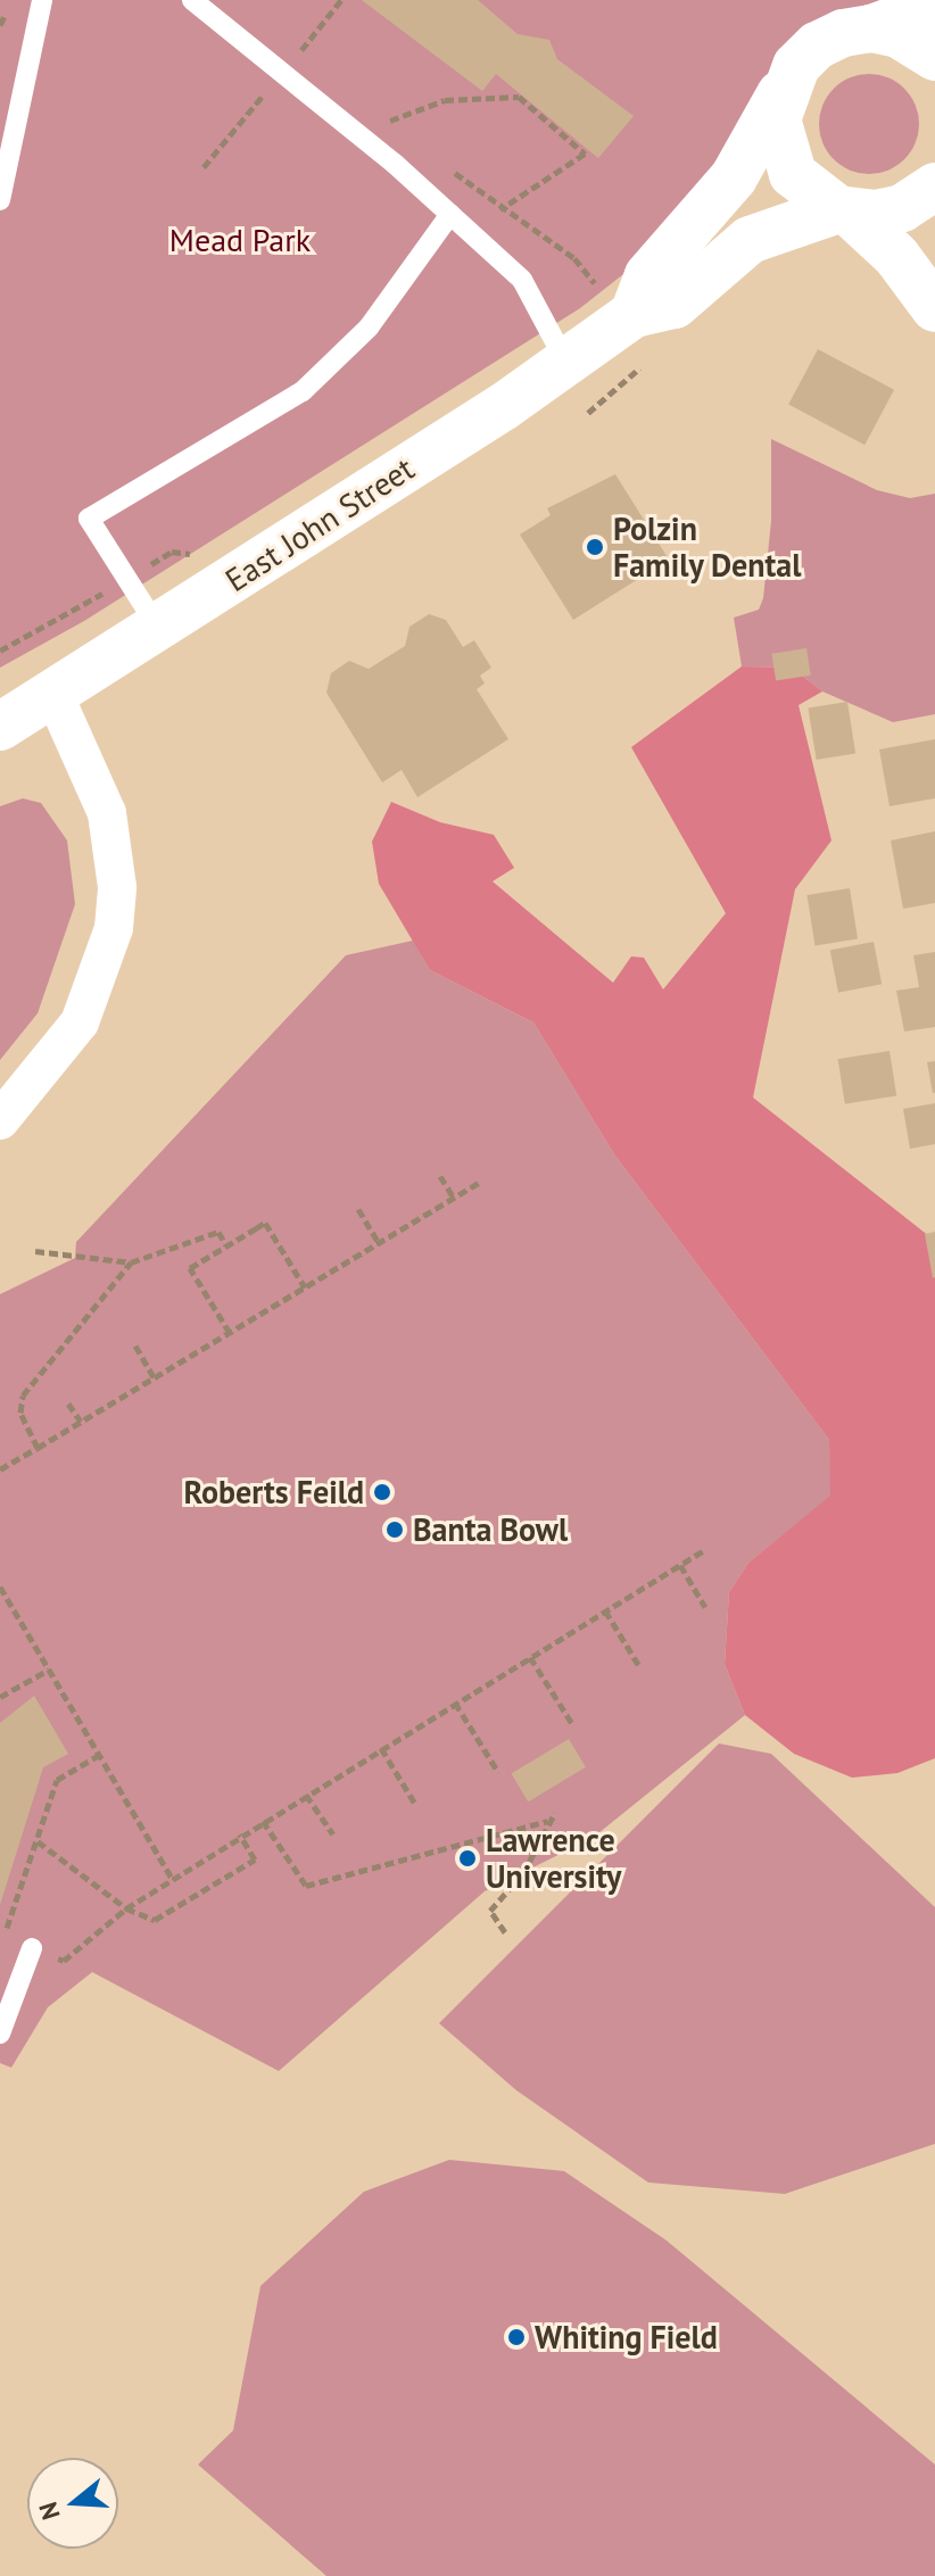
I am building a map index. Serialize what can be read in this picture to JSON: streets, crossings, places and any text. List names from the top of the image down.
{
  "streets": {
    "street": ["East John Street"]
  },
  "parks": ["Mead Park"],
  "places": [
    "Polzin Family Dental",
    "Roberts Feild",
    "Banta Bowl",
    "Lawrence University",
    "Whiting Field"
  ],
  "north": "left"
}
